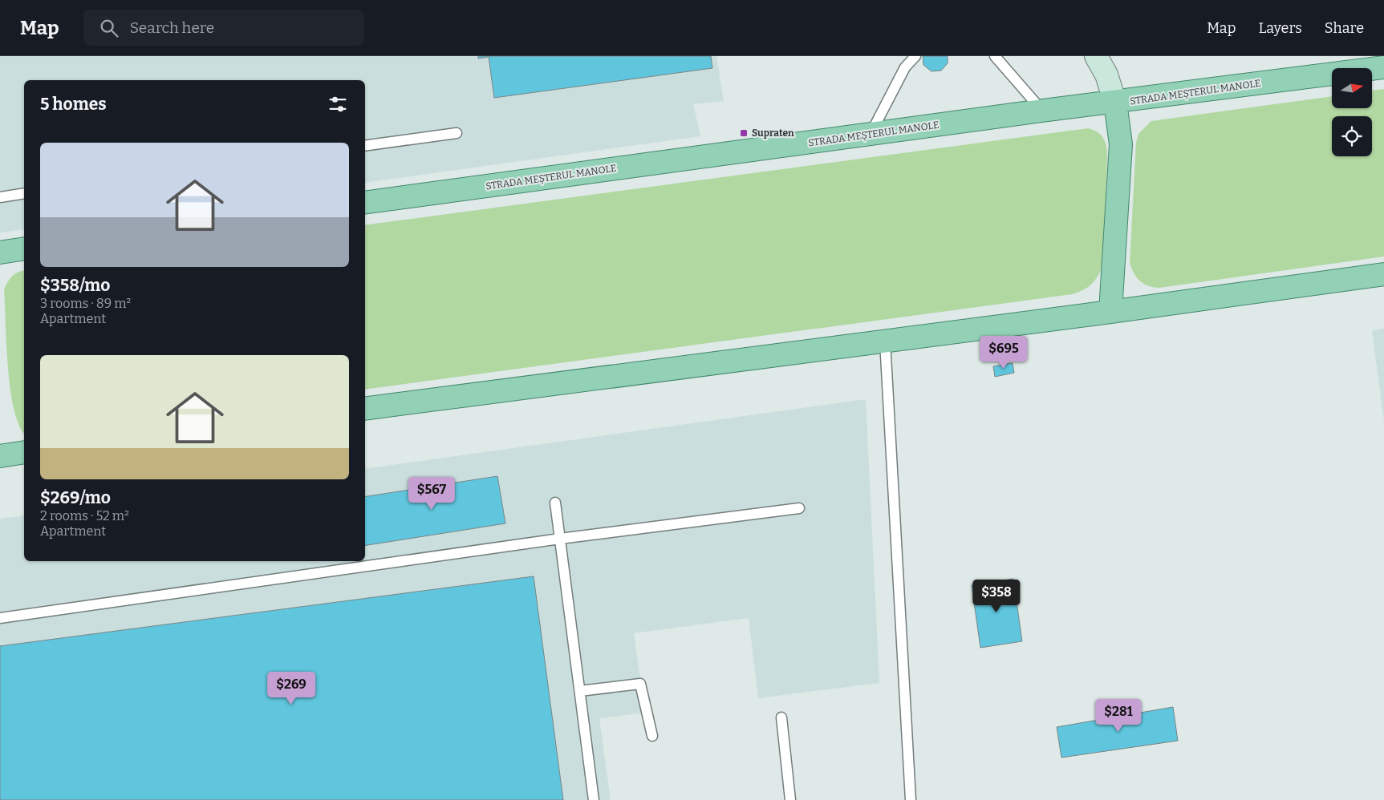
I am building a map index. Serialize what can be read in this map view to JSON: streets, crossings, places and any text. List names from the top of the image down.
{
  "streets": {
    "main road": ["STRADA MEȘTERUL MANOLE"]
  },
  "places": {
    "transit": ["Supraten"]
  },
  "north": "right",
  "page": {
    "header": "Map",
    "search": "Search here",
    "nav": ["Map", "Layers", "Share"],
    "heading": "5 homes",
    "list": [
      {
        "name": "$358/mo",
        "note": "3 rooms · 89 m² · Apartment"
      },
      {
        "name": "$269/mo",
        "note": "2 rooms · 52 m² · Apartment"
      }
    ],
    "price": [
      "$695",
      "$567",
      "$358",
      "$269",
      "$281"
    ]
  }
}
